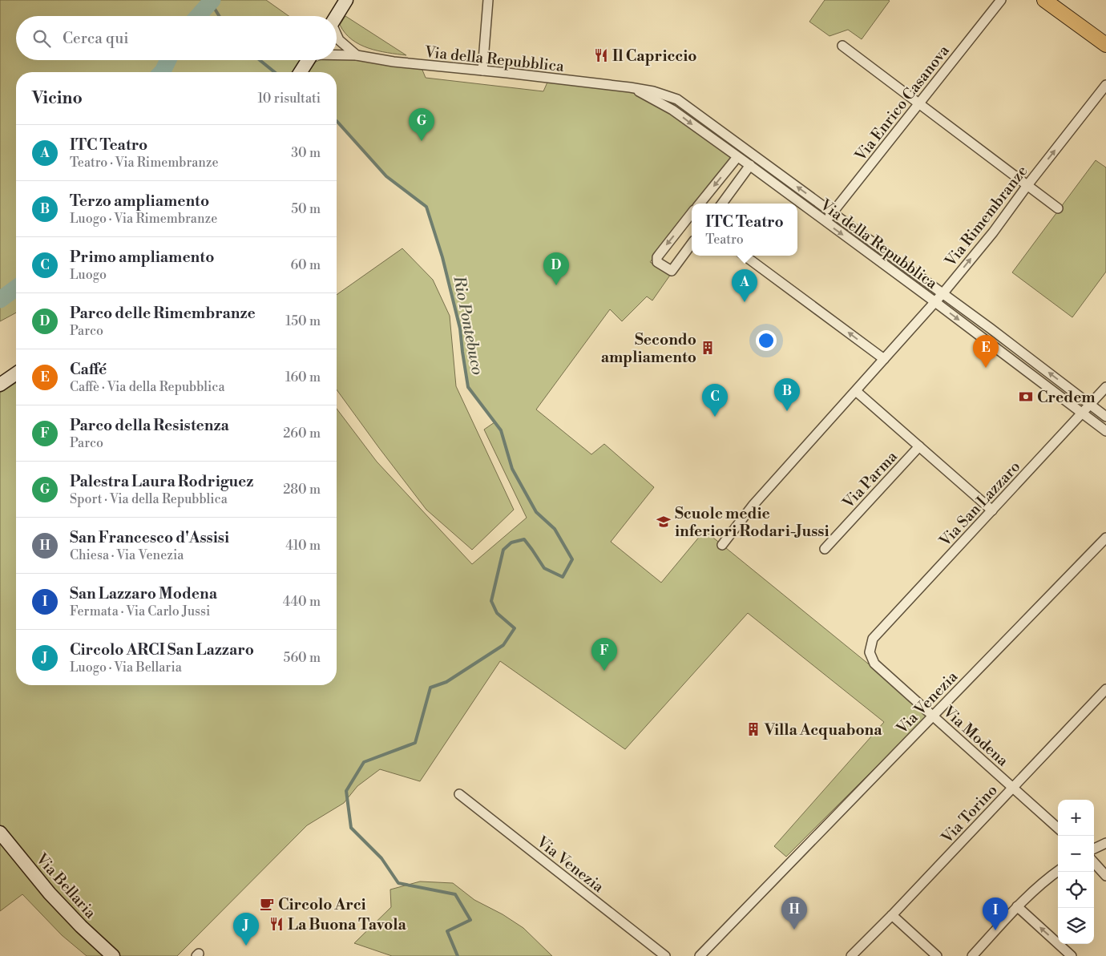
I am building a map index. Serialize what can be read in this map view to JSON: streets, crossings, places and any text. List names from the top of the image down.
{
  "streets": {
    "street": [
      "Via della Repubblica",
      "Via Enrico Casanova",
      "Via Rimembranze",
      "Via Parma",
      "Via San Lazzaro",
      "Via Venezia",
      "Via Modena",
      "Via Torino",
      "Via Bellaria"
    ]
  },
  "crossings": [
    ["Via della Repubblica", "Via Enrico Casanova"],
    ["Via della Repubblica", "Via Rimembranze"],
    ["Via della Repubblica", "Via San Lazzaro"],
    ["Via Rimembranze", "Via Parma"],
    ["Via Parma", "Via San Lazzaro"],
    ["Via San Lazzaro", "Via Modena"],
    ["Via Venezia", "Via Modena"],
    ["Via Modena", "Via Torino"]
  ],
  "one_way": ["Via Rimembranze"],
  "water": ["Rio Pontebuco"],
  "places": {
    "restaurant": ["Il Capriccio", "La Buona Tavola"],
    "building": ["Secondo ampliamento", "Villa Acquabona"],
    "bank": ["Credem"],
    "school or university": ["Scuole medie inferiori Rodari-Jussi"],
    "cafe": ["Circolo Arci"]
  },
  "page": {
    "search": "Cerca qui",
    "heading": ["Vicino", "10 risultati"],
    "pins": [
      "G",
      "D",
      "A",
      "E",
      "B",
      "C",
      "F",
      "H",
      "I",
      "J"
    ],
    "list": [
      {
        "mark": "A",
        "name": "ITC Teatro",
        "note": "Teatro · Via Rimembranze",
        "value": "30 m"
      },
      {
        "mark": "B",
        "name": "Terzo ampliamento",
        "note": "Luogo · Via Rimembranze",
        "value": "50 m"
      },
      {
        "mark": "C",
        "name": "Primo ampliamento",
        "note": "Luogo",
        "value": "60 m"
      },
      {
        "mark": "D",
        "name": "Parco delle Rimembranze",
        "note": "Parco",
        "value": "150 m"
      },
      {
        "mark": "E",
        "name": "Caffé",
        "note": "Caffè · Via della Repubblica",
        "value": "160 m"
      },
      {
        "mark": "F",
        "name": "Parco della Resistenza",
        "note": "Parco",
        "value": "260 m"
      },
      {
        "mark": "G",
        "name": "Palestra Laura Rodriguez",
        "note": "Sport · Via della Repubblica",
        "value": "280 m"
      },
      {
        "mark": "H",
        "name": "San Francesco d'Assisi",
        "note": "Chiesa · Via Venezia",
        "value": "410 m"
      },
      {
        "mark": "I",
        "name": "San Lazzaro Modena",
        "note": "Fermata · Via Carlo Jussi",
        "value": "440 m"
      },
      {
        "mark": "J",
        "name": "Circolo ARCI San Lazzaro",
        "note": "Luogo · Via Bellaria",
        "value": "560 m"
      }
    ],
    "popup": ["ITC Teatro", "Teatro"],
    "map_buttons": ["+", "−"]
  }
}
